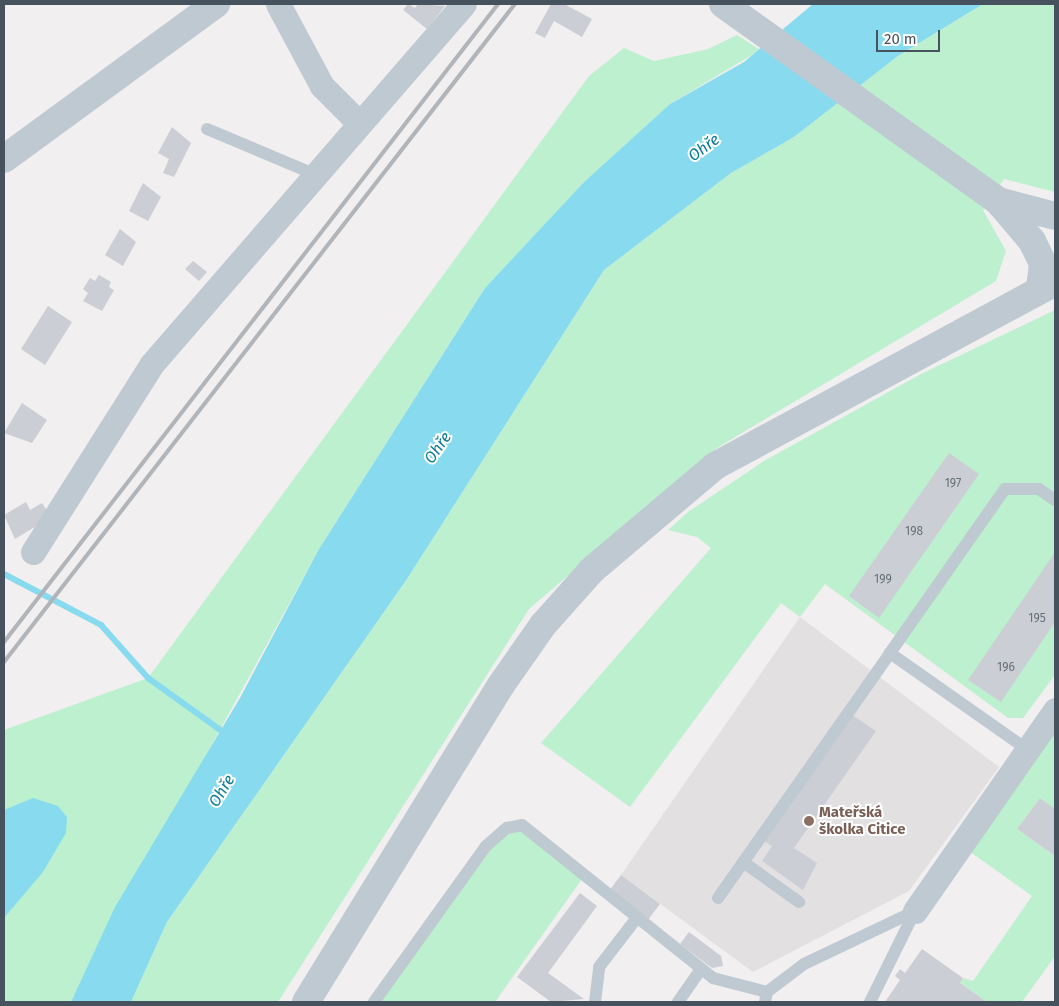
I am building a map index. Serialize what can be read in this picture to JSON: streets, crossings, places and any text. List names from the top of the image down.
{
  "water": ["Ohře"],
  "places": ["Mateřská školka Citice"],
  "house_numbers": [
    "197",
    "198",
    "199",
    "195",
    "196"
  ],
  "scale_bar": "20 m"
}
